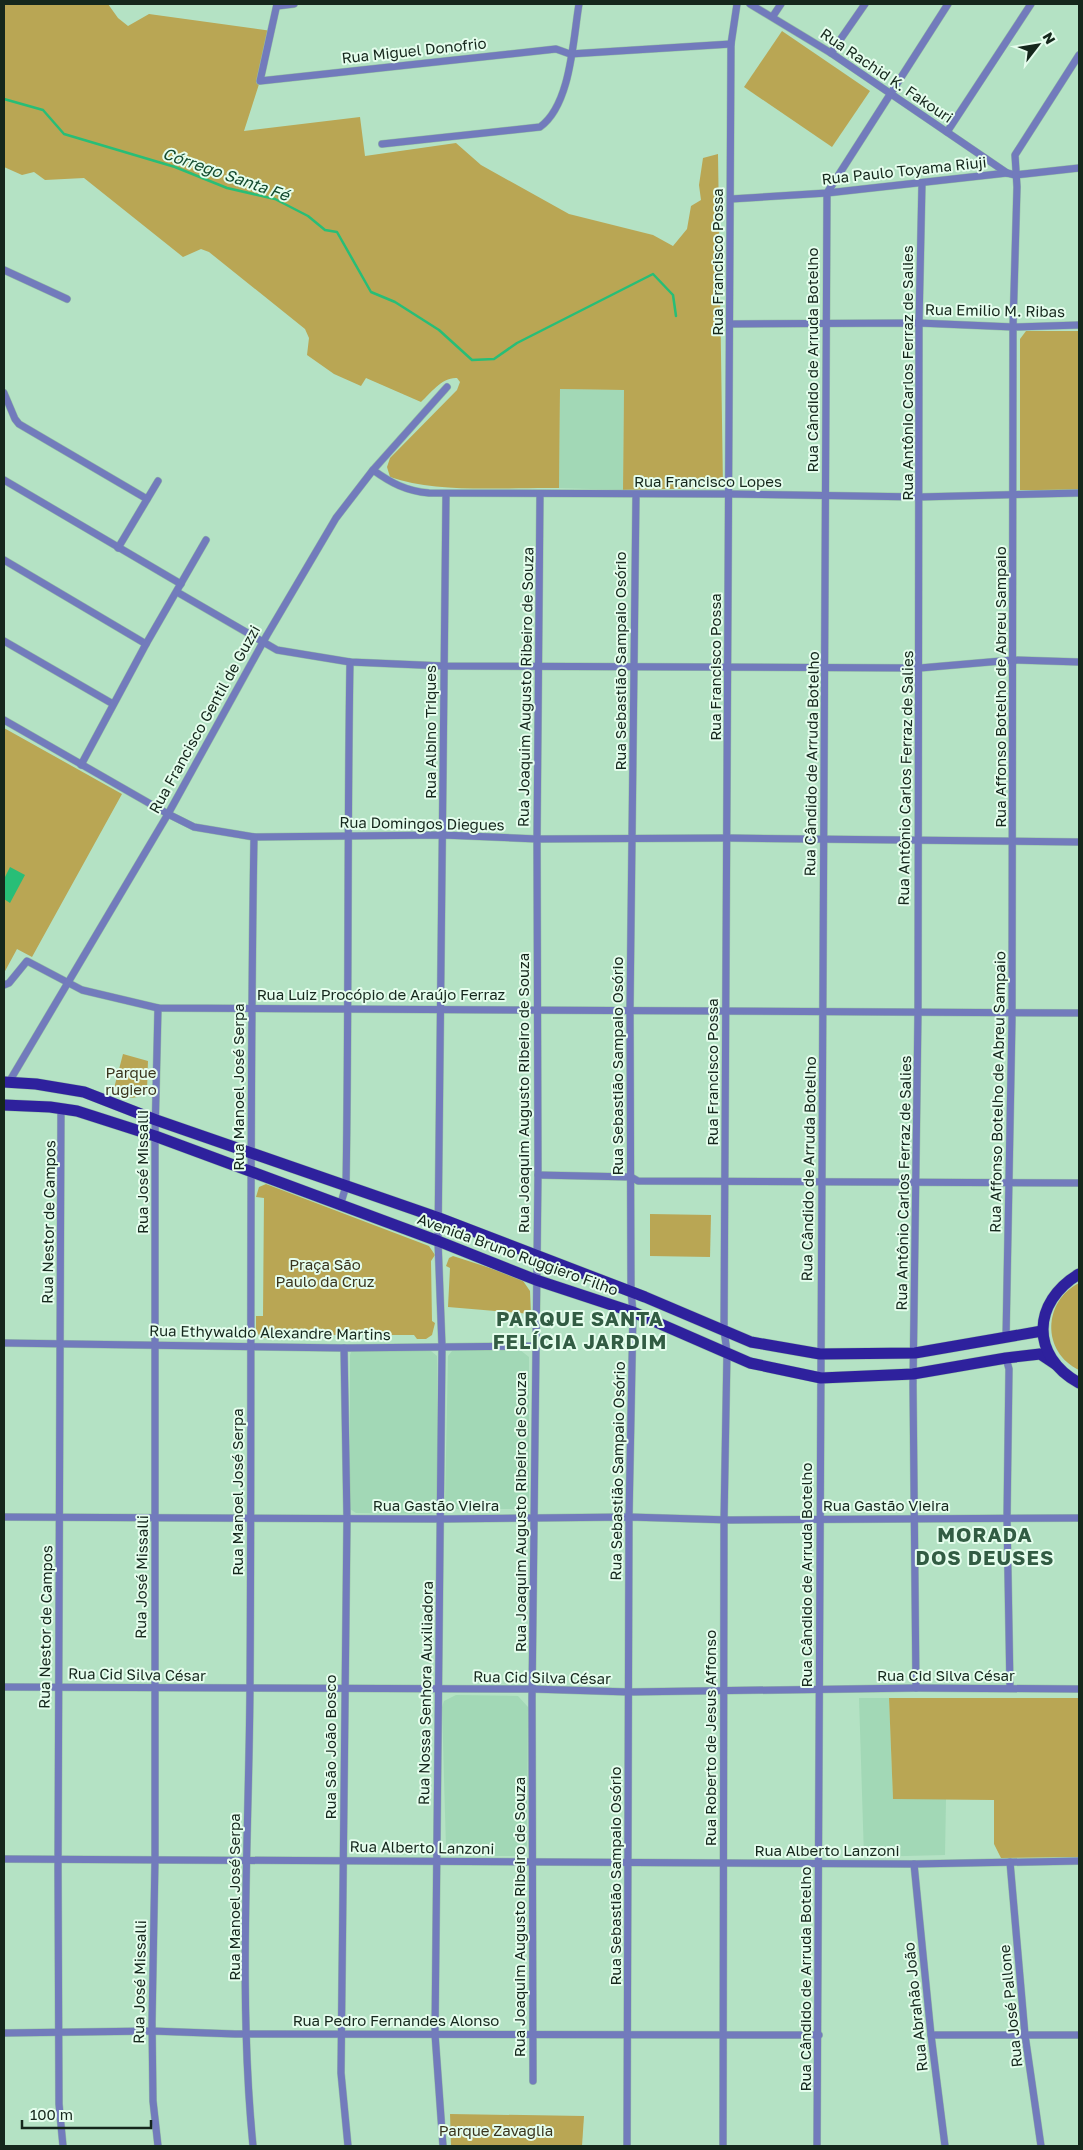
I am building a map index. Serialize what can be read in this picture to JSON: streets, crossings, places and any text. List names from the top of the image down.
{
  "streets": {
    "main road": ["Avenida Bruno Ruggiero Filho"],
    "street": [
      "Rua Miguel Donofrio",
      "Rua Rachid K. Fakouri",
      "Rua Paulo Toyama Riuji",
      "Rua Francisco Possa",
      "Rua Emilio M. Ribas",
      "Rua Cândido de Arruda Botelho",
      "Rua Antônio Carlos Ferraz de Salies",
      "Rua Francisco Lopes",
      "Rua Sebastião Sampaio Osório",
      "Rua Joaquim Augusto Ribeiro de Souza",
      "Rua Affonso Botelho de Abreu Sampaio",
      "Rua Francisco Gentil de Guzzi",
      "Rua Albino Triques",
      "Rua Domingos Diegues",
      "Rua Luiz Procópio de Araújo Ferraz",
      "Rua Manoel José Serpa",
      "Rua José Missalli",
      "Rua Nestor de Campos",
      "Rua Ethywaldo Alexandre Martins",
      "Rua Gastão Vieira",
      "Rua Cid Silva César",
      "Rua Nossa Senhora Auxiliadora",
      "Rua Roberto de Jesus Affonso",
      "Rua São João Bosco",
      "Rua Alberto Lanzoni",
      "Rua José Pallone",
      "Rua Abrahão João",
      "Rua Pedro Fernandes Alonso"
    ]
  },
  "crossings": [
    ["Rua Miguel Donofrio", "Rua Francisco Possa"],
    ["Rua Rachid K. Fakouri", "Rua Paulo Toyama Riuji"],
    ["Rua Paulo Toyama Riuji", "Rua Francisco Possa"],
    ["Rua Paulo Toyama Riuji", "Rua Cândido de Arruda Botelho"],
    ["Rua Paulo Toyama Riuji", "Rua Antônio Carlos Ferraz de Salies"],
    ["Rua Paulo Toyama Riuji", "Rua Affonso Botelho de Abreu Sampaio"],
    ["Rua Francisco Possa", "Rua Emilio M. Ribas"],
    ["Rua Francisco Possa", "Rua Francisco Lopes"],
    ["Rua Francisco Possa", "Rua Domingos Diegues"],
    ["Rua Francisco Possa", "Rua Luiz Procópio de Araújo Ferraz"],
    ["Rua Francisco Possa", "Avenida Bruno Ruggiero Filho"],
    ["Rua Francisco Possa", "Rua Roberto de Jesus Affonso"],
    ["Rua Emilio M. Ribas", "Rua Cândido de Arruda Botelho"],
    ["Rua Emilio M. Ribas", "Rua Antônio Carlos Ferraz de Salies"],
    ["Rua Emilio M. Ribas", "Rua Affonso Botelho de Abreu Sampaio"],
    ["Rua Cândido de Arruda Botelho", "Rua Francisco Lopes"],
    ["Rua Cândido de Arruda Botelho", "Rua Domingos Diegues"],
    ["Rua Cândido de Arruda Botelho", "Rua Luiz Procópio de Araújo Ferraz"],
    ["Rua Cândido de Arruda Botelho", "Avenida Bruno Ruggiero Filho"],
    ["Rua Cândido de Arruda Botelho", "Rua Gastão Vieira"],
    ["Rua Cândido de Arruda Botelho", "Rua Cid Silva César"],
    ["Rua Cândido de Arruda Botelho", "Rua Alberto Lanzoni"],
    ["Rua Cândido de Arruda Botelho", "Rua Pedro Fernandes Alonso"],
    ["Rua Antônio Carlos Ferraz de Salies", "Rua Francisco Lopes"],
    ["Rua Antônio Carlos Ferraz de Salies", "Rua Domingos Diegues"],
    ["Rua Antônio Carlos Ferraz de Salies", "Rua Luiz Procópio de Araújo Ferraz"],
    ["Rua Antônio Carlos Ferraz de Salies", "Avenida Bruno Ruggiero Filho"],
    ["Rua Antônio Carlos Ferraz de Salies", "Rua Gastão Vieira"],
    ["Rua Antônio Carlos Ferraz de Salies", "Rua Cid Silva César"],
    ["Rua Francisco Lopes", "Rua Sebastião Sampaio Osório"],
    ["Rua Francisco Lopes", "Rua Joaquim Augusto Ribeiro de Souza"],
    ["Rua Francisco Lopes", "Rua Affonso Botelho de Abreu Sampaio"],
    ["Rua Francisco Lopes", "Rua Francisco Gentil de Guzzi"],
    ["Rua Francisco Lopes", "Rua Albino Triques"],
    ["Rua Sebastião Sampaio Osório", "Rua Domingos Diegues"],
    ["Rua Sebastião Sampaio Osório", "Rua Luiz Procópio de Araújo Ferraz"],
    ["Rua Sebastião Sampaio Osório", "Avenida Bruno Ruggiero Filho"],
    ["Rua Sebastião Sampaio Osório", "Rua Gastão Vieira"],
    ["Rua Sebastião Sampaio Osório", "Rua Cid Silva César"],
    ["Rua Sebastião Sampaio Osório", "Rua Alberto Lanzoni"],
    ["Rua Sebastião Sampaio Osório", "Rua Pedro Fernandes Alonso"],
    ["Rua Joaquim Augusto Ribeiro de Souza", "Rua Domingos Diegues"],
    ["Rua Joaquim Augusto Ribeiro de Souza", "Rua Luiz Procópio de Araújo Ferraz"],
    ["Rua Joaquim Augusto Ribeiro de Souza", "Avenida Bruno Ruggiero Filho"],
    ["Rua Joaquim Augusto Ribeiro de Souza", "Rua Ethywaldo Alexandre Martins"],
    ["Rua Joaquim Augusto Ribeiro de Souza", "Rua Gastão Vieira"],
    ["Rua Joaquim Augusto Ribeiro de Souza", "Rua Cid Silva César"],
    ["Rua Joaquim Augusto Ribeiro de Souza", "Rua Alberto Lanzoni"],
    ["Rua Joaquim Augusto Ribeiro de Souza", "Rua Pedro Fernandes Alonso"],
    ["Rua Affonso Botelho de Abreu Sampaio", "Rua Domingos Diegues"],
    ["Rua Affonso Botelho de Abreu Sampaio", "Rua Luiz Procópio de Araújo Ferraz"],
    ["Rua Affonso Botelho de Abreu Sampaio", "Avenida Bruno Ruggiero Filho"],
    ["Rua Francisco Gentil de Guzzi", "Rua Domingos Diegues"],
    ["Rua Francisco Gentil de Guzzi", "Rua Luiz Procópio de Araújo Ferraz"],
    ["Rua Francisco Gentil de Guzzi", "Avenida Bruno Ruggiero Filho"],
    ["Rua Albino Triques", "Rua Domingos Diegues"],
    ["Rua Albino Triques", "Rua Luiz Procópio de Araújo Ferraz"],
    ["Rua Albino Triques", "Avenida Bruno Ruggiero Filho"],
    ["Rua Albino Triques", "Rua Nossa Senhora Auxiliadora"],
    ["Rua Domingos Diegues", "Rua Manoel José Serpa"],
    ["Rua Luiz Procópio de Araújo Ferraz", "Rua Manoel José Serpa"],
    ["Rua Luiz Procópio de Araújo Ferraz", "Rua José Missalli"],
    ["Rua Manoel José Serpa", "Avenida Bruno Ruggiero Filho"],
    ["Rua Manoel José Serpa", "Rua Ethywaldo Alexandre Martins"],
    ["Rua Manoel José Serpa", "Rua Gastão Vieira"],
    ["Rua Manoel José Serpa", "Rua Cid Silva César"],
    ["Rua Manoel José Serpa", "Rua Alberto Lanzoni"],
    ["Rua Manoel José Serpa", "Rua Pedro Fernandes Alonso"],
    ["Rua José Missalli", "Avenida Bruno Ruggiero Filho"],
    ["Rua José Missalli", "Rua Ethywaldo Alexandre Martins"],
    ["Rua José Missalli", "Rua Gastão Vieira"],
    ["Rua José Missalli", "Rua Cid Silva César"],
    ["Rua José Missalli", "Rua Alberto Lanzoni"],
    ["Rua José Missalli", "Rua Pedro Fernandes Alonso"],
    ["Rua Nestor de Campos", "Avenida Bruno Ruggiero Filho"],
    ["Rua Nestor de Campos", "Rua Ethywaldo Alexandre Martins"],
    ["Rua Nestor de Campos", "Rua Gastão Vieira"],
    ["Rua Nestor de Campos", "Rua Cid Silva César"],
    ["Rua Nestor de Campos", "Rua Alberto Lanzoni"],
    ["Rua Nestor de Campos", "Rua Pedro Fernandes Alonso"],
    ["Avenida Bruno Ruggiero Filho", "Rua Nossa Senhora Auxiliadora"],
    ["Avenida Bruno Ruggiero Filho", "Rua Roberto de Jesus Affonso"],
    ["Rua Ethywaldo Alexandre Martins", "Rua Nossa Senhora Auxiliadora"],
    ["Rua Ethywaldo Alexandre Martins", "Rua São João Bosco"],
    ["Rua Gastão Vieira", "Rua Nossa Senhora Auxiliadora"],
    ["Rua Gastão Vieira", "Rua Roberto de Jesus Affonso"],
    ["Rua Gastão Vieira", "Rua São João Bosco"],
    ["Rua Cid Silva César", "Rua Nossa Senhora Auxiliadora"],
    ["Rua Cid Silva César", "Rua Roberto de Jesus Affonso"],
    ["Rua Cid Silva César", "Rua São João Bosco"],
    ["Rua Nossa Senhora Auxiliadora", "Rua Alberto Lanzoni"],
    ["Rua Nossa Senhora Auxiliadora", "Rua Pedro Fernandes Alonso"],
    ["Rua Roberto de Jesus Affonso", "Rua Alberto Lanzoni"],
    ["Rua Roberto de Jesus Affonso", "Rua Pedro Fernandes Alonso"],
    ["Rua São João Bosco", "Rua Alberto Lanzoni"],
    ["Rua São João Bosco", "Rua Pedro Fernandes Alonso"],
    ["Rua Alberto Lanzoni", "Rua José Pallone"],
    ["Rua Alberto Lanzoni", "Rua Abrahão João"]
  ],
  "districts": ["PARQUE SANTA FELÍCIA JARDIM", "MORADA DOS DEUSES"],
  "water": ["Córrego Santa Fé"],
  "parks": ["Parque rugiero", "Praça São Paulo da Cruz", "Parque Zavaglia"],
  "scale_bar": "100 m",
  "north": "top right"
}
